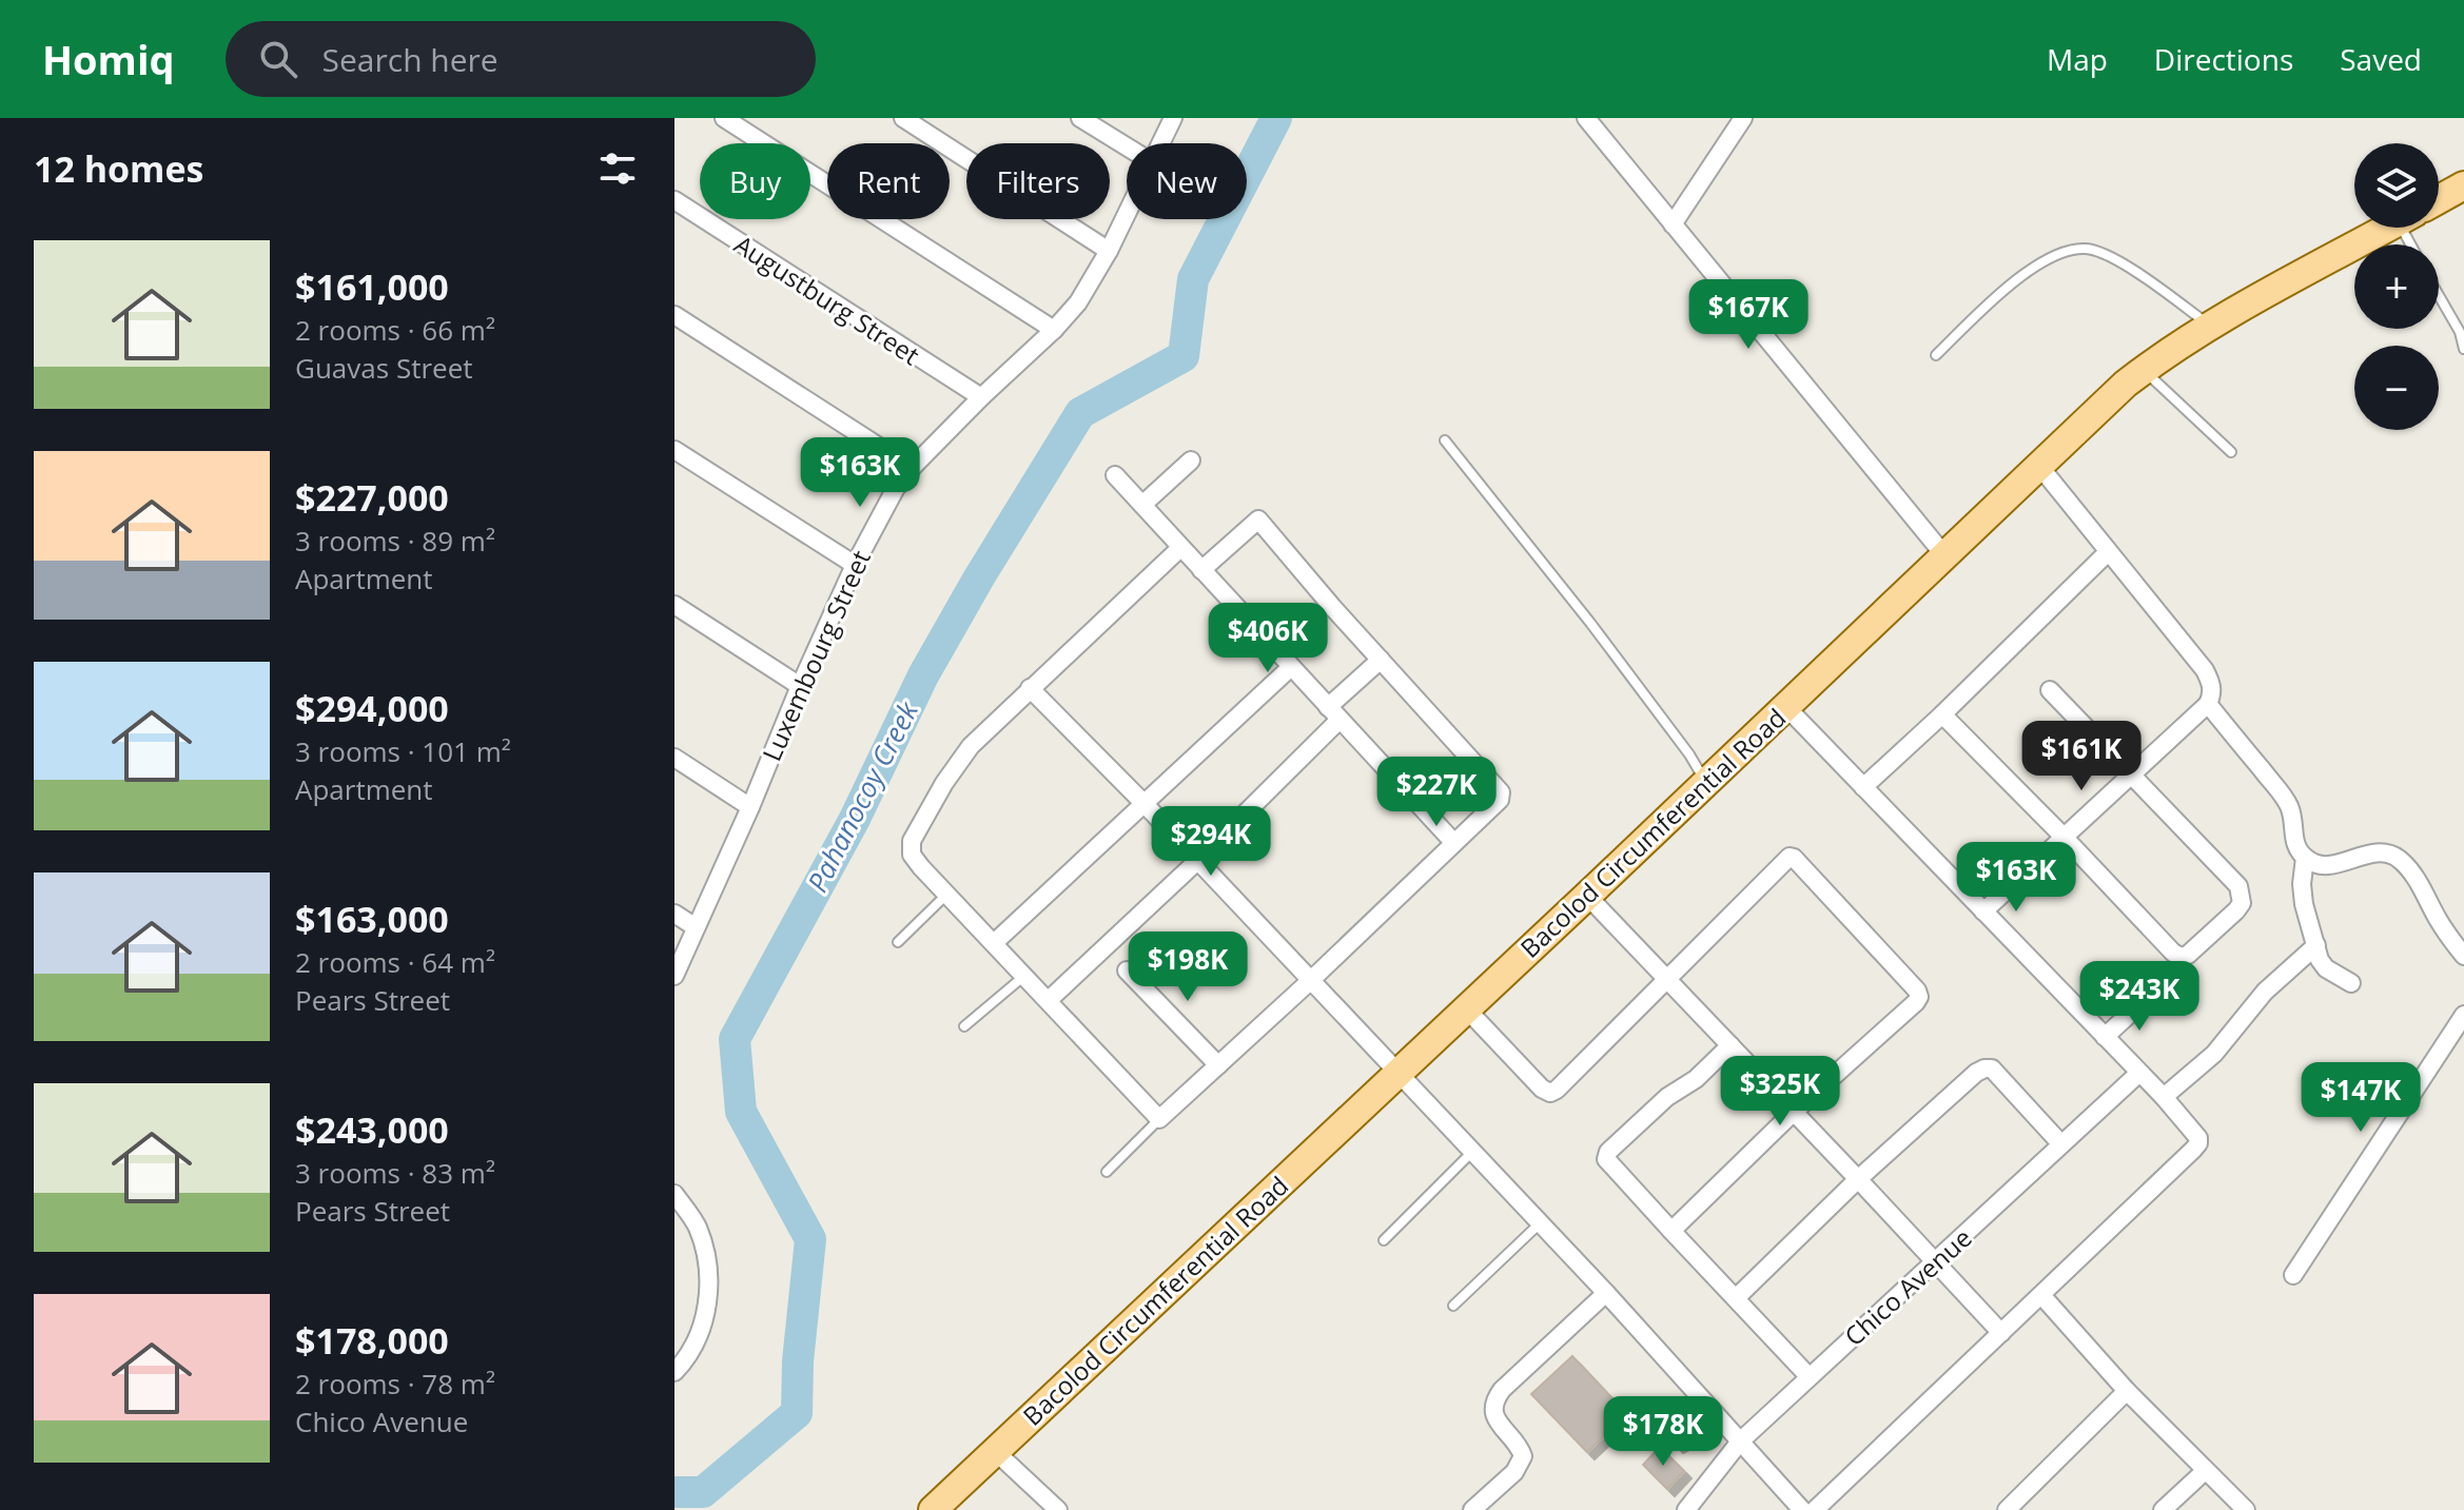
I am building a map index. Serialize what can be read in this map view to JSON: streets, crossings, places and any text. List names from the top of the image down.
{
  "streets": {
    "main road": ["Bacolod Circumferential Road"],
    "street": ["Augustburg Street", "Luxembourg Street", "Chico Avenue"]
  },
  "crossings": [
    ["Augustburg Street", "Luxembourg Street"]
  ],
  "water": ["Pahanocoy Creek"],
  "page": {
    "header": "Homiq",
    "search": "Search here",
    "nav": ["Map", "Directions", "Saved"],
    "heading": "12 homes",
    "map_buttons": ["+", "−"],
    "chip": [
      "Buy",
      "Rent",
      "Filters",
      "New"
    ],
    "list": [
      {
        "name": "$161,000",
        "note": "2 rooms · 66 m² · Guavas Street"
      },
      {
        "name": "$227,000",
        "note": "3 rooms · 89 m² · Apartment"
      },
      {
        "name": "$294,000",
        "note": "3 rooms · 101 m² · Apartment"
      },
      {
        "name": "$163,000",
        "note": "2 rooms · 64 m² · Pears Street"
      },
      {
        "name": "$243,000",
        "note": "3 rooms · 83 m² · Pears Street"
      },
      {
        "name": "$178,000",
        "note": "2 rooms · 78 m² · Chico Avenue"
      }
    ],
    "price": [
      "$167K",
      "$163K",
      "$406K",
      "$161K",
      "$227K",
      "$294K",
      "$163K",
      "$198K",
      "$243K",
      "$325K",
      "$147K",
      "$178K"
    ]
  }
}
